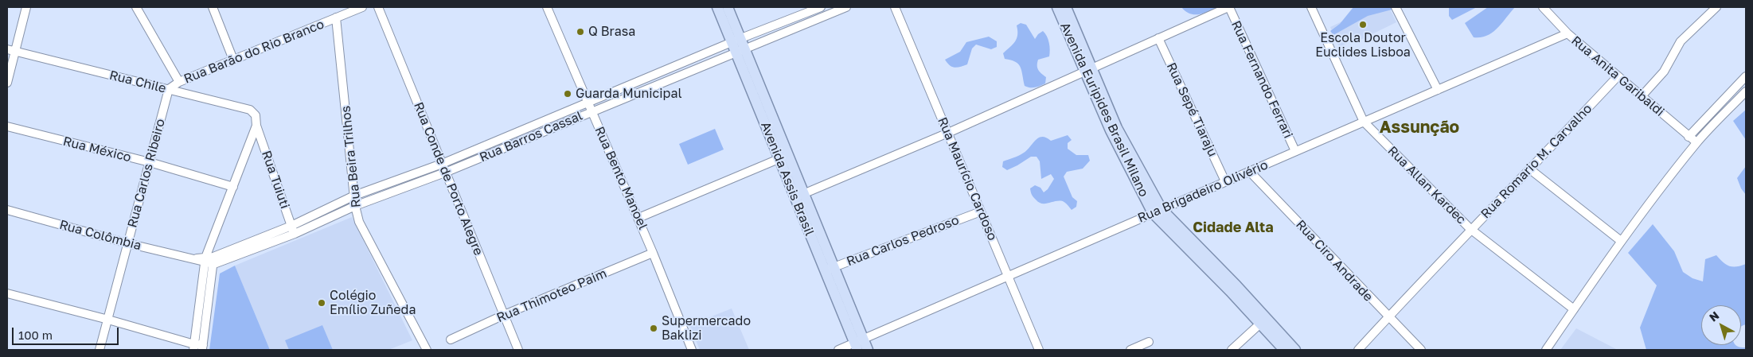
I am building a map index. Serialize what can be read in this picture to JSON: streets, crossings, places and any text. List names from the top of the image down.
{
  "streets": {
    "main road": ["Avenida Euripides Brasil Milano", "Avenida Assis Brasil"],
    "street": [
      "Rua Barão do Rio Branco",
      "Rua Anita Garibaldi",
      "Rua Fernando Ferrari",
      "Rua Chile",
      "Rua Sepé Tiaraju",
      "Rua Barros Cassal",
      "Rua México",
      "Rua Beira Trilhos",
      "Rua Romario M. Carvalho",
      "Rua Carlos Ribeiro",
      "Rua Bento Manoel",
      "Rua Conde de Porto Alegre",
      "Rua Maurício Cardoso",
      "Rua Tuiuti",
      "Rua Allan Kardec",
      "Rua Brigadeiro Olivério",
      "Rua Colômbia",
      "Rua Carlos Pedroso",
      "Rua Ciro Andrade",
      "Rua Thimoteo Paim"
    ]
  },
  "crossings": [
    ["Rua Barão do Rio Branco", "Rua Chile"],
    ["Rua Barão do Rio Branco", "Rua Beira Trilhos"],
    ["Rua Barão do Rio Branco", "Rua Carlos Ribeiro"],
    ["Rua Anita Garibaldi", "Rua Romario M. Carvalho"],
    ["Rua Anita Garibaldi", "Rua Brigadeiro Olivério"],
    ["Rua Fernando Ferrari", "Rua Brigadeiro Olivério"],
    ["Rua Chile", "Rua Carlos Ribeiro"],
    ["Rua Chile", "Rua Tuiuti"],
    ["Avenida Euripides Brasil Milano", "Rua Brigadeiro Olivério"],
    ["Rua Sepé Tiaraju", "Rua Brigadeiro Olivério"],
    ["Rua Barros Cassal", "Rua Beira Trilhos"],
    ["Rua Barros Cassal", "Rua Bento Manoel"],
    ["Rua Barros Cassal", "Rua Conde de Porto Alegre"],
    ["Rua Barros Cassal", "Avenida Assis Brasil"],
    ["Rua Barros Cassal", "Rua Tuiuti"],
    ["Rua Barros Cassal", "Rua Colômbia"],
    ["Rua México", "Rua Carlos Ribeiro"],
    ["Rua Romario M. Carvalho", "Rua Allan Kardec"],
    ["Rua Romario M. Carvalho", "Rua Ciro Andrade"],
    ["Rua Carlos Ribeiro", "Rua Colômbia"],
    ["Rua Bento Manoel", "Rua Thimoteo Paim"],
    ["Rua Conde de Porto Alegre", "Rua Thimoteo Paim"],
    ["Avenida Assis Brasil", "Rua Brigadeiro Olivério"],
    ["Avenida Assis Brasil", "Rua Carlos Pedroso"],
    ["Rua Maurício Cardoso", "Rua Brigadeiro Olivério"],
    ["Rua Maurício Cardoso", "Rua Carlos Pedroso"],
    ["Rua Allan Kardec", "Rua Brigadeiro Olivério"],
    ["Rua Brigadeiro Olivério", "Rua Ciro Andrade"]
  ],
  "districts": ["Assunção", "Cidade Alta"],
  "places": [
    "Escola Doutor Euclides Lisboa",
    "Q Brasa",
    "Guarda Municipal",
    "Colégio Emílio Zuñeda",
    "Supermercado Baklizi"
  ],
  "scale_bar": "100 m",
  "north": "top left"
}
